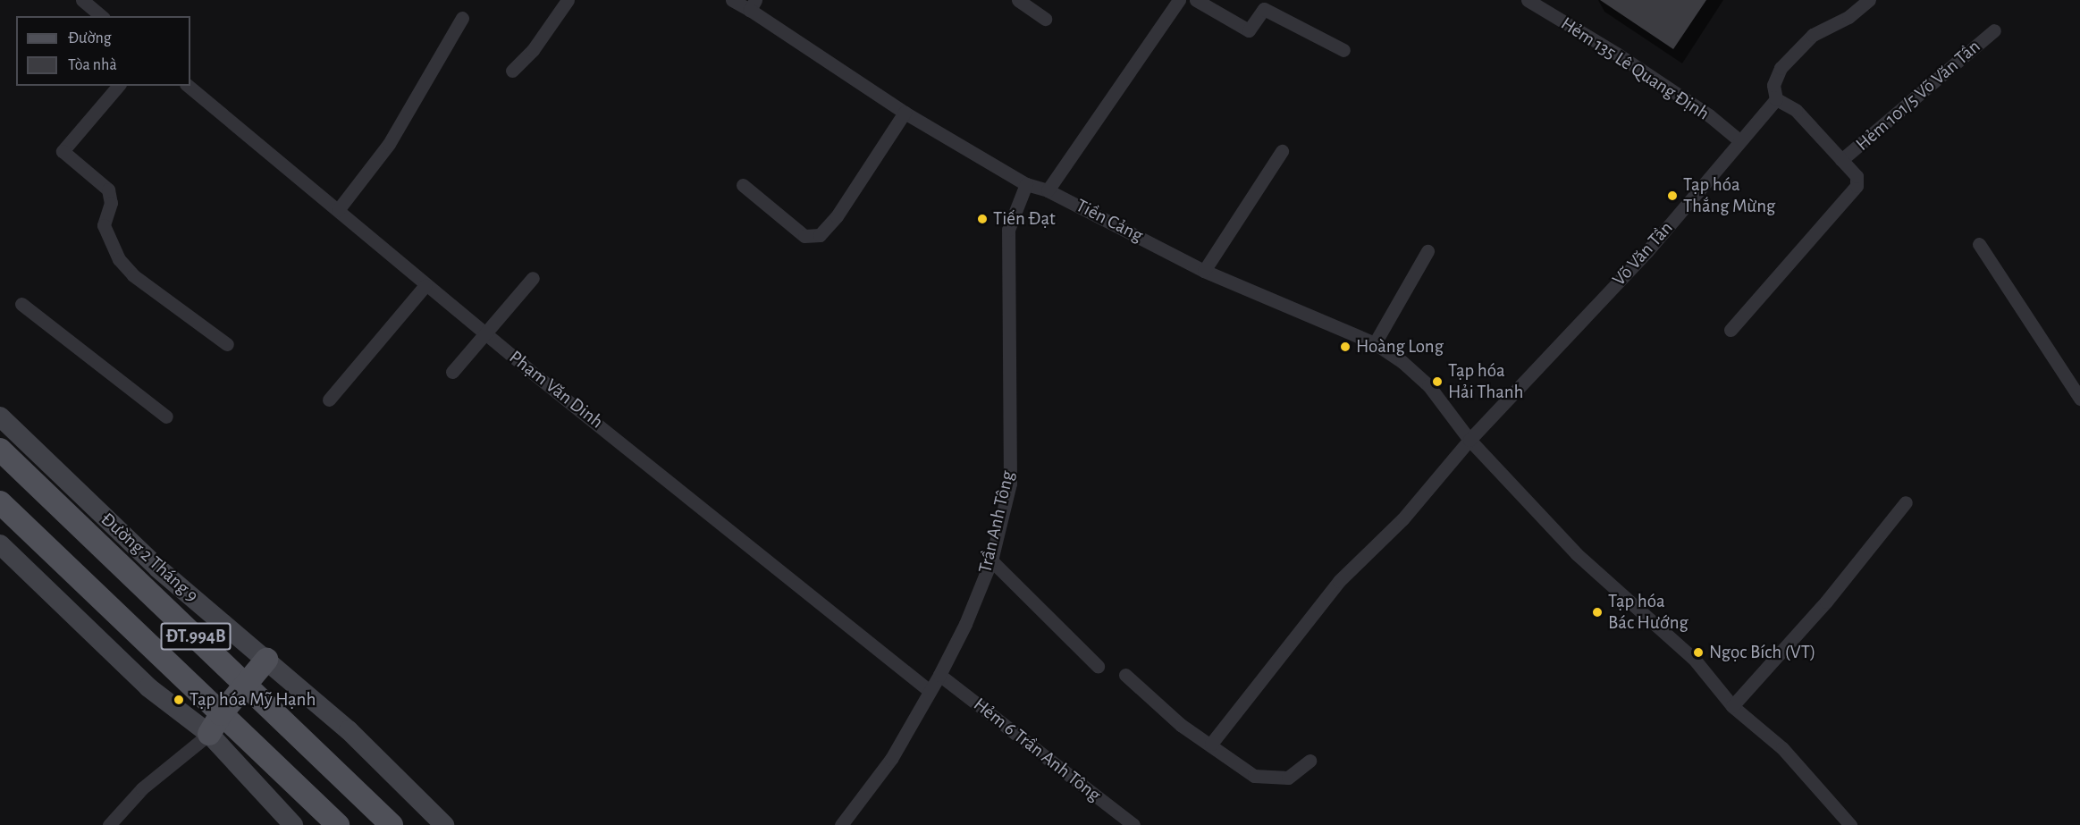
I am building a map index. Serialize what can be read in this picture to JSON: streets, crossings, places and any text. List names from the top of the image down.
{
  "streets": {
    "main road": ["Đường 2 Tháng 9", "ĐT.994B"],
    "street": [
      "Hẻm 135 Lê Quang Định",
      "Hẻm 101/5 Võ Văn Tần",
      "Tiền Cảng",
      "Võ Văn Tần",
      "Phạm Văn Dinh",
      "Trần Anh Tông",
      "Hẻm 6 Trần Anh Tông"
    ]
  },
  "crossings": [
    ["Hẻm 135 Lê Quang Định", "Võ Văn Tần"],
    ["Tiền Cảng", "Võ Văn Tần"],
    ["Tiền Cảng", "Trần Anh Tông"],
    ["Phạm Văn Dinh", "Trần Anh Tông"],
    ["Trần Anh Tông", "Hẻm 6 Trần Anh Tông"]
  ],
  "places": [
    "Tạp hóa Thắng Mừng",
    "Tiến Đạt",
    "Hoàng Long",
    "Tạp hóa Hải Thanh",
    "Tạp hóa Bác Hướng",
    "Ngọc Bích (VT)",
    "Tạp hóa Mỹ Hạnh"
  ],
  "legend": ["Đường", "Tòa nhà"]
}
